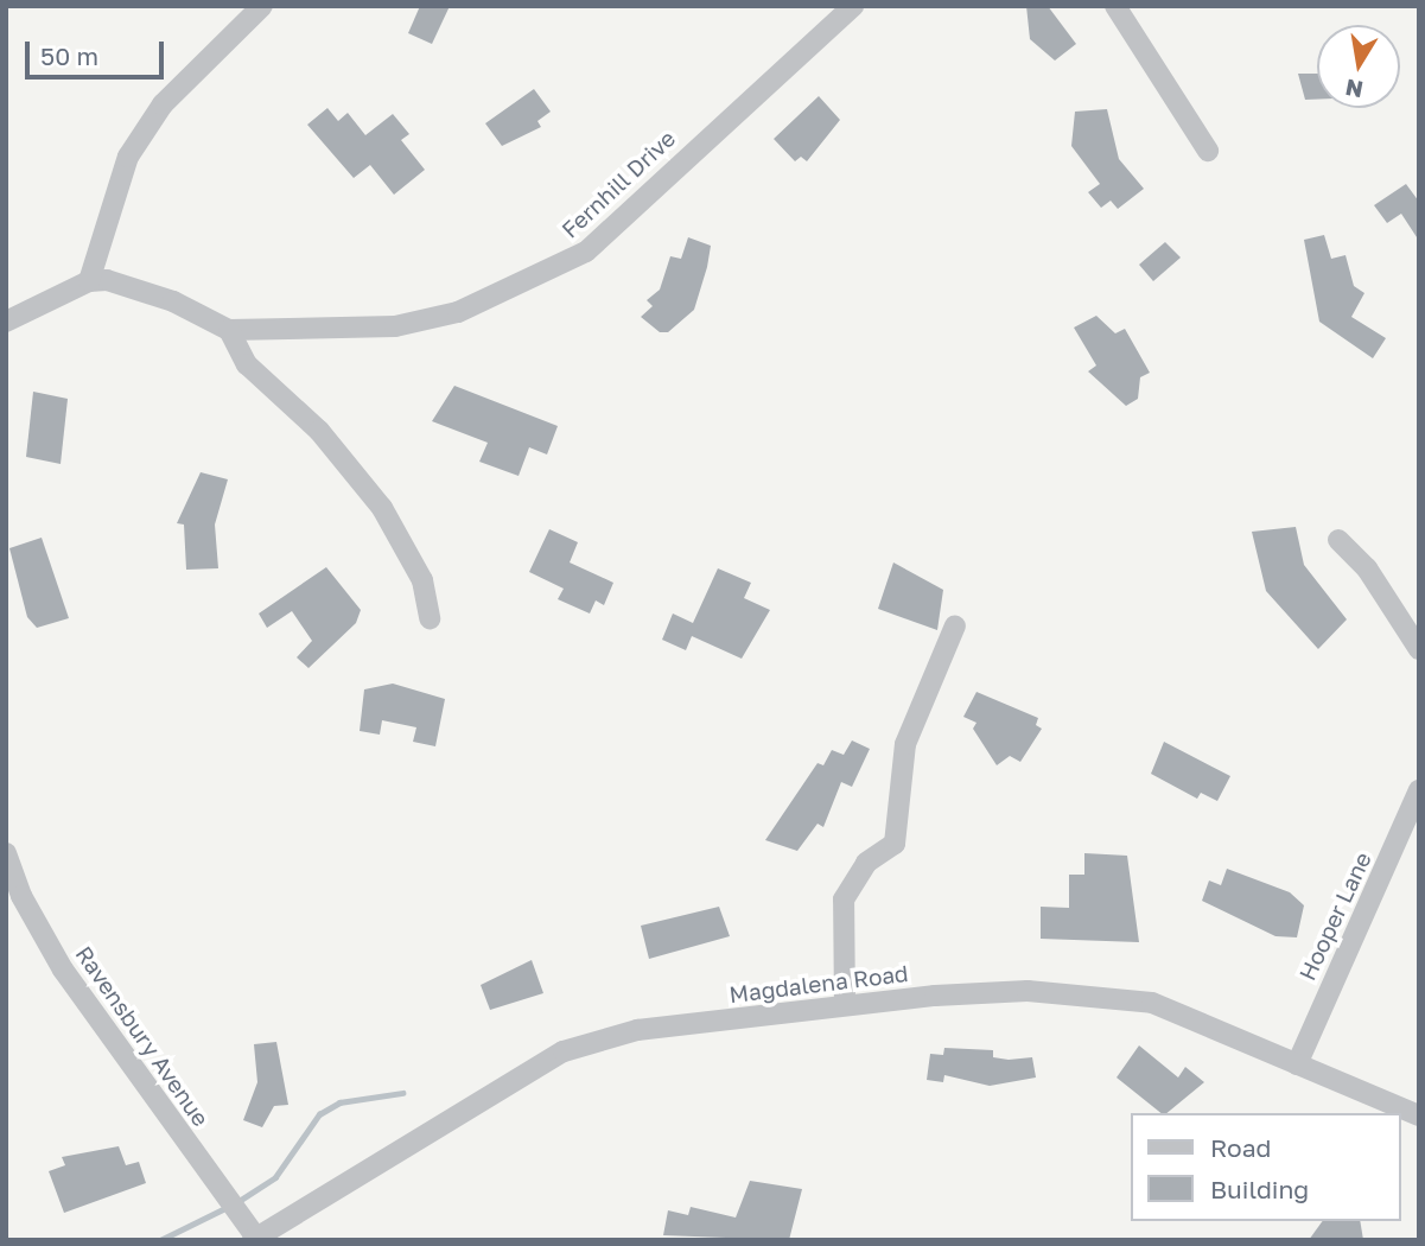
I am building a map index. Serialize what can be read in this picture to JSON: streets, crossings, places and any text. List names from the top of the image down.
{
  "streets": {
    "street": [
      "Fernhill Drive",
      "Hooper Lane",
      "Magdalena Road",
      "Ravensbury Avenue"
    ]
  },
  "crossings": [
    ["Hooper Lane", "Magdalena Road"],
    ["Magdalena Road", "Ravensbury Avenue"]
  ],
  "legend": ["Road", "Building"],
  "scale_bar": "50 m",
  "north": "bottom"
}
